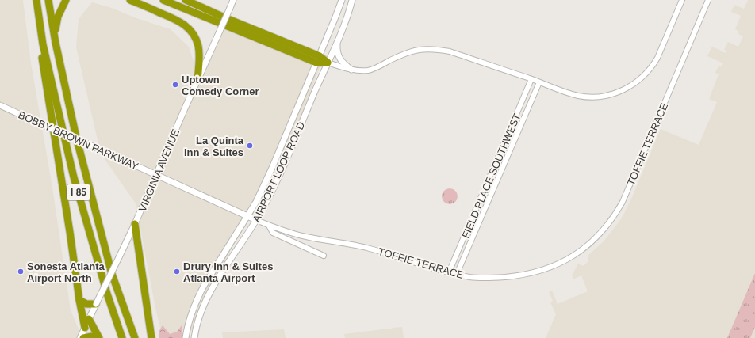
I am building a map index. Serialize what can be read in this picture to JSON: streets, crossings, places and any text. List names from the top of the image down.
{
  "streets": {
    "highway": ["I 85"],
    "main road": [
      "BOBBY BROWN PARKWAY",
      "TOFFIE TERRACE",
      "VIRGINIA AVENUE",
      "AIRPORT LOOP ROAD"
    ],
    "street": ["FIELD PLACE SOUTHWEST"]
  },
  "crossings": [
    ["BOBBY BROWN PARKWAY", "TOFFIE TERRACE"],
    ["BOBBY BROWN PARKWAY", "VIRGINIA AVENUE"],
    ["TOFFIE TERRACE", "VIRGINIA AVENUE"],
    ["TOFFIE TERRACE", "AIRPORT LOOP ROAD"],
    ["TOFFIE TERRACE", "FIELD PLACE SOUTHWEST"]
  ],
  "places": [
    "Uptown Comedy Corner",
    "La Quinta Inn & Suites",
    "Sonesta Atlanta Airport North",
    "Drury Inn & Suites Atlanta Airport"
  ]
}
